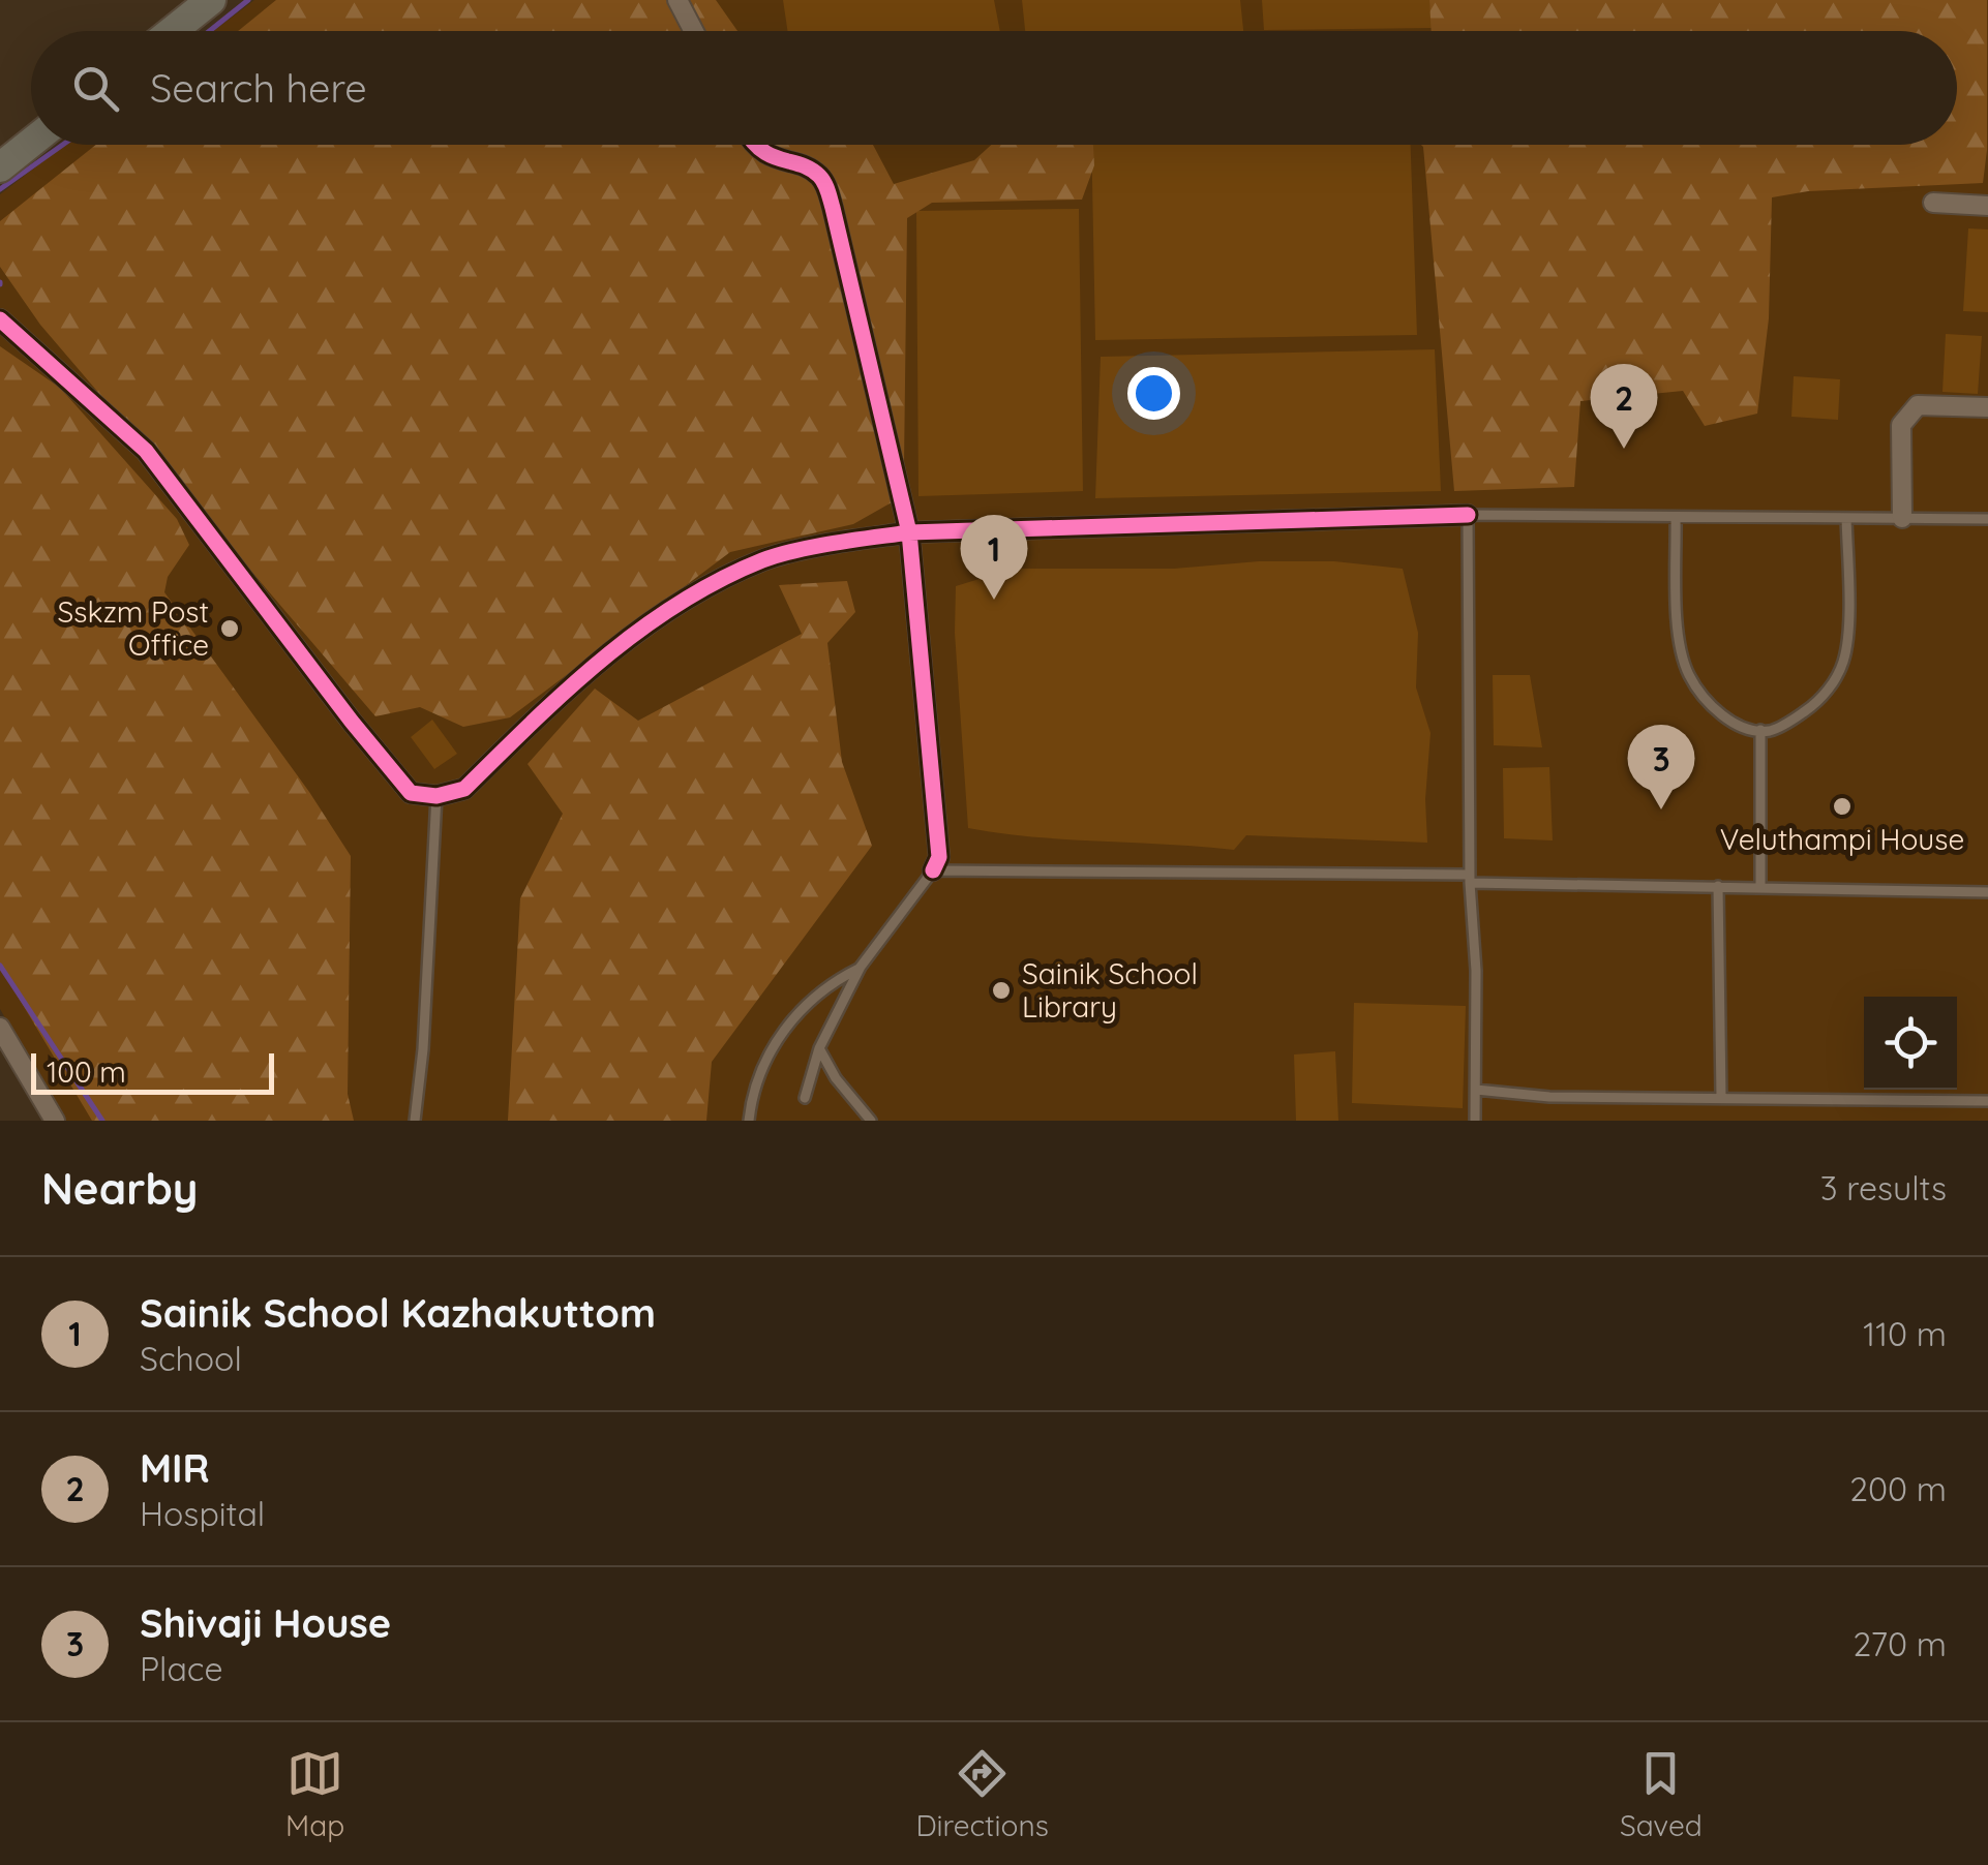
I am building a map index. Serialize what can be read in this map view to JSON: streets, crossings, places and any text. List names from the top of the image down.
{
  "places": ["Sskzm Post Office", "Veluthampi House", "Sainik School Library"],
  "scale_bar": "100 m",
  "page": {
    "search": "Search here",
    "pins": ["2", "1", "3"],
    "scale": "100 m",
    "heading": ["Nearby", "3 results"],
    "list": [
      {
        "mark": "1",
        "name": "Sainik School Kazhakuttom",
        "note": "School",
        "value": "110 m"
      },
      {
        "mark": "2",
        "name": "MIR",
        "note": "Hospital",
        "value": "200 m"
      },
      {
        "mark": "3",
        "name": "Shivaji House",
        "note": "Place",
        "value": "270 m"
      }
    ],
    "nav": ["Map", "Directions", "Saved"]
  }
}
